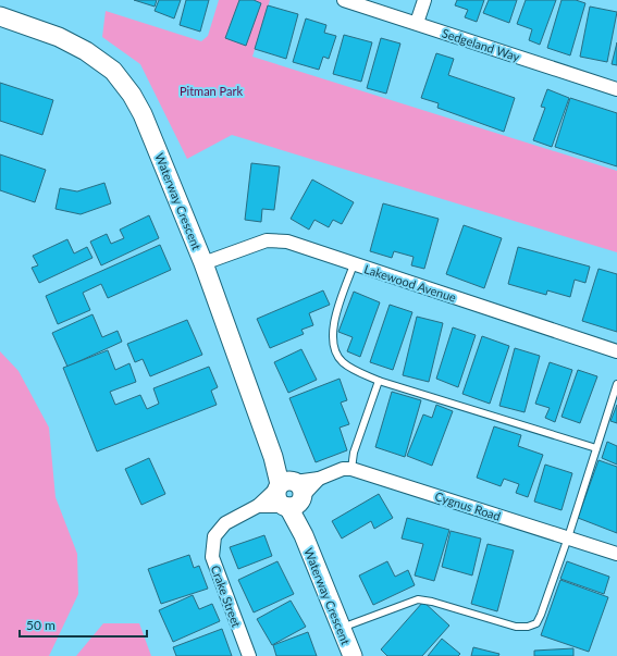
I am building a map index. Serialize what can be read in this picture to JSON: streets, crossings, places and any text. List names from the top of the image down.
{
  "streets": {
    "street": [
      "Sedgeland Way",
      "Waterway Crescent",
      "Lakewood Avenue",
      "Cygnus Road",
      "Crake Street"
    ]
  },
  "crossings": [
    ["Waterway Crescent", "Lakewood Avenue"],
    ["Waterway Crescent", "Crake Street"]
  ],
  "parks": ["Pitman Park"],
  "scale_bar": "50 m"
}
